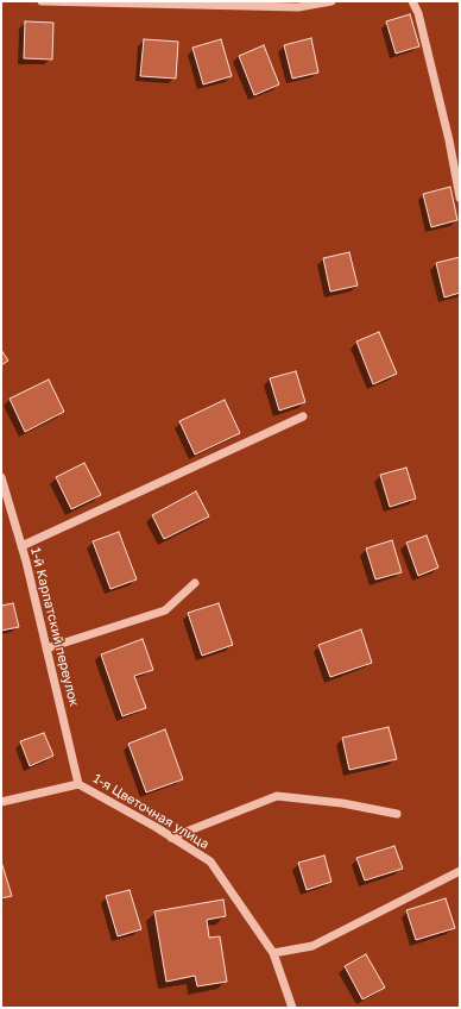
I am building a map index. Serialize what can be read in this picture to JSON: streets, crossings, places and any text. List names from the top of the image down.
{
  "streets": {
    "lane": ["1-й Карпатский переулок", "1-я Цветочная улица"]
  },
  "crossings": [
    ["1-й Карпатский переулок", "1-я Цветочная улица"]
  ]
}
